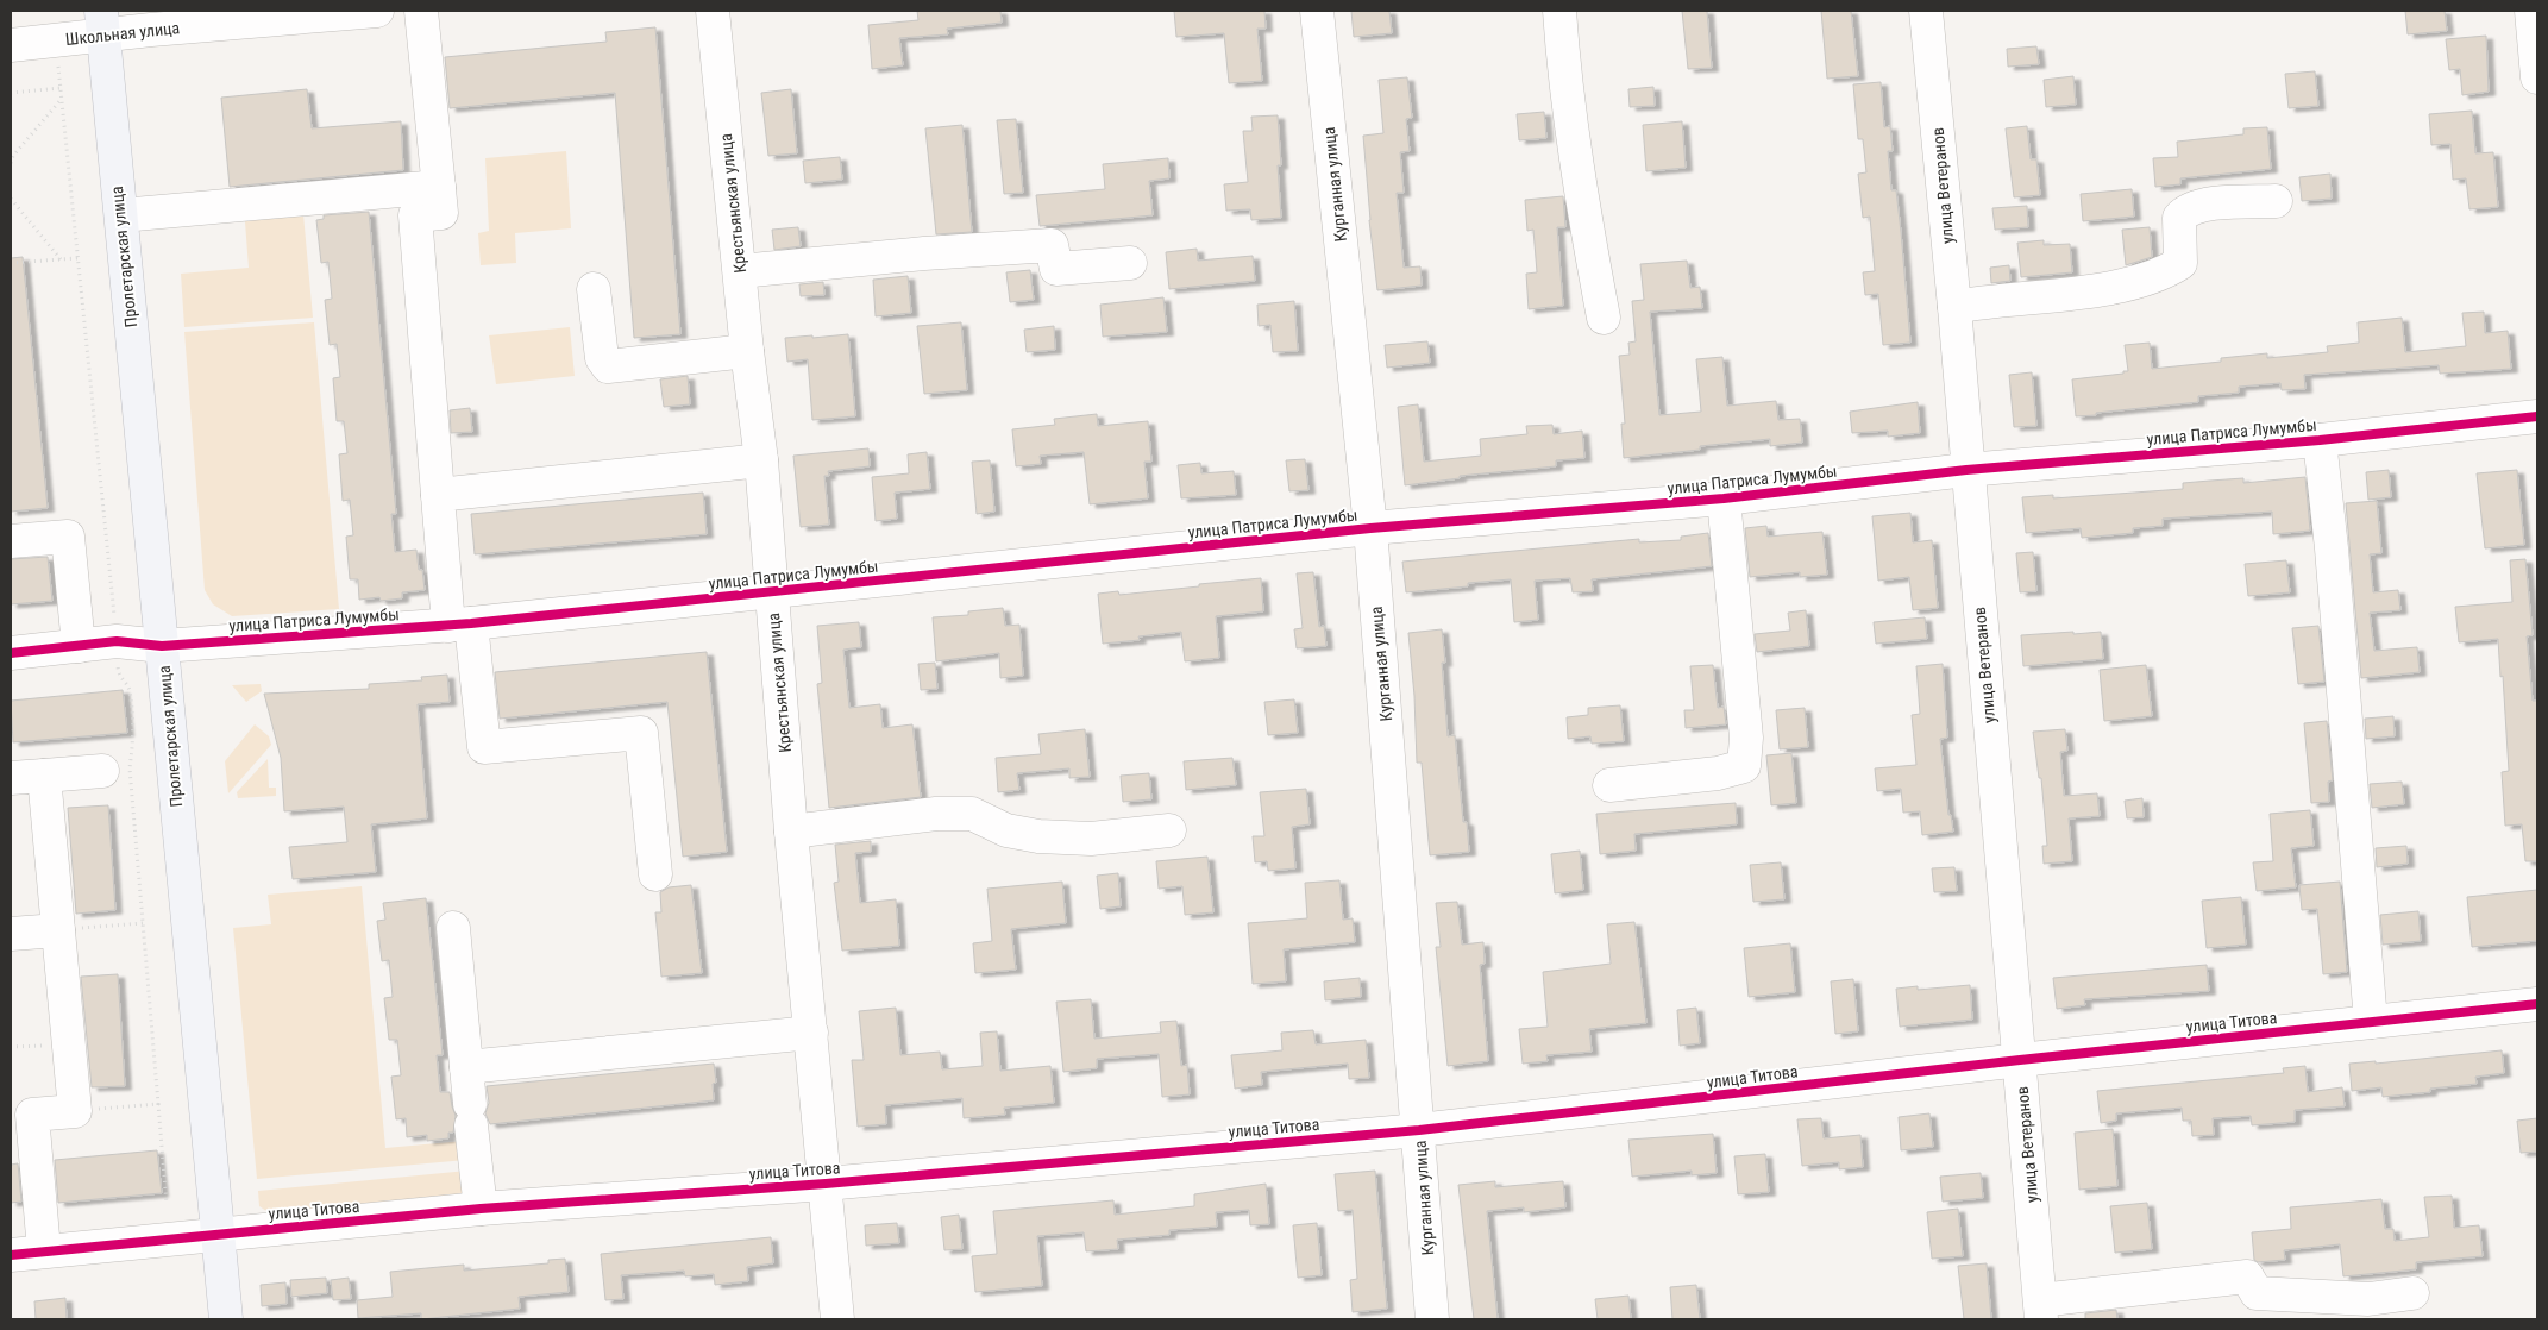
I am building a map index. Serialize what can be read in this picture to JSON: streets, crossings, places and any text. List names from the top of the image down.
{
  "streets": {
    "main road": ["Пролетарская улица"],
    "street": [
      "Школьная улица",
      "Курганная улица",
      "улица Ветеранов",
      "Крестьянская улица",
      "улица Патриса Лумумбы",
      "улица Титова"
    ]
  },
  "crossings": [
    ["Школьная улица", "Пролетарская улица"],
    ["Курганная улица", "улица Патриса Лумумбы"],
    ["Курганная улица", "улица Титова"],
    ["улица Ветеранов", "улица Патриса Лумумбы"],
    ["улица Ветеранов", "улица Титова"],
    ["Крестьянская улица", "улица Патриса Лумумбы"],
    ["Крестьянская улица", "улица Титова"],
    ["Пролетарская улица", "улица Патриса Лумумбы"],
    ["Пролетарская улица", "улица Титова"]
  ]
}
